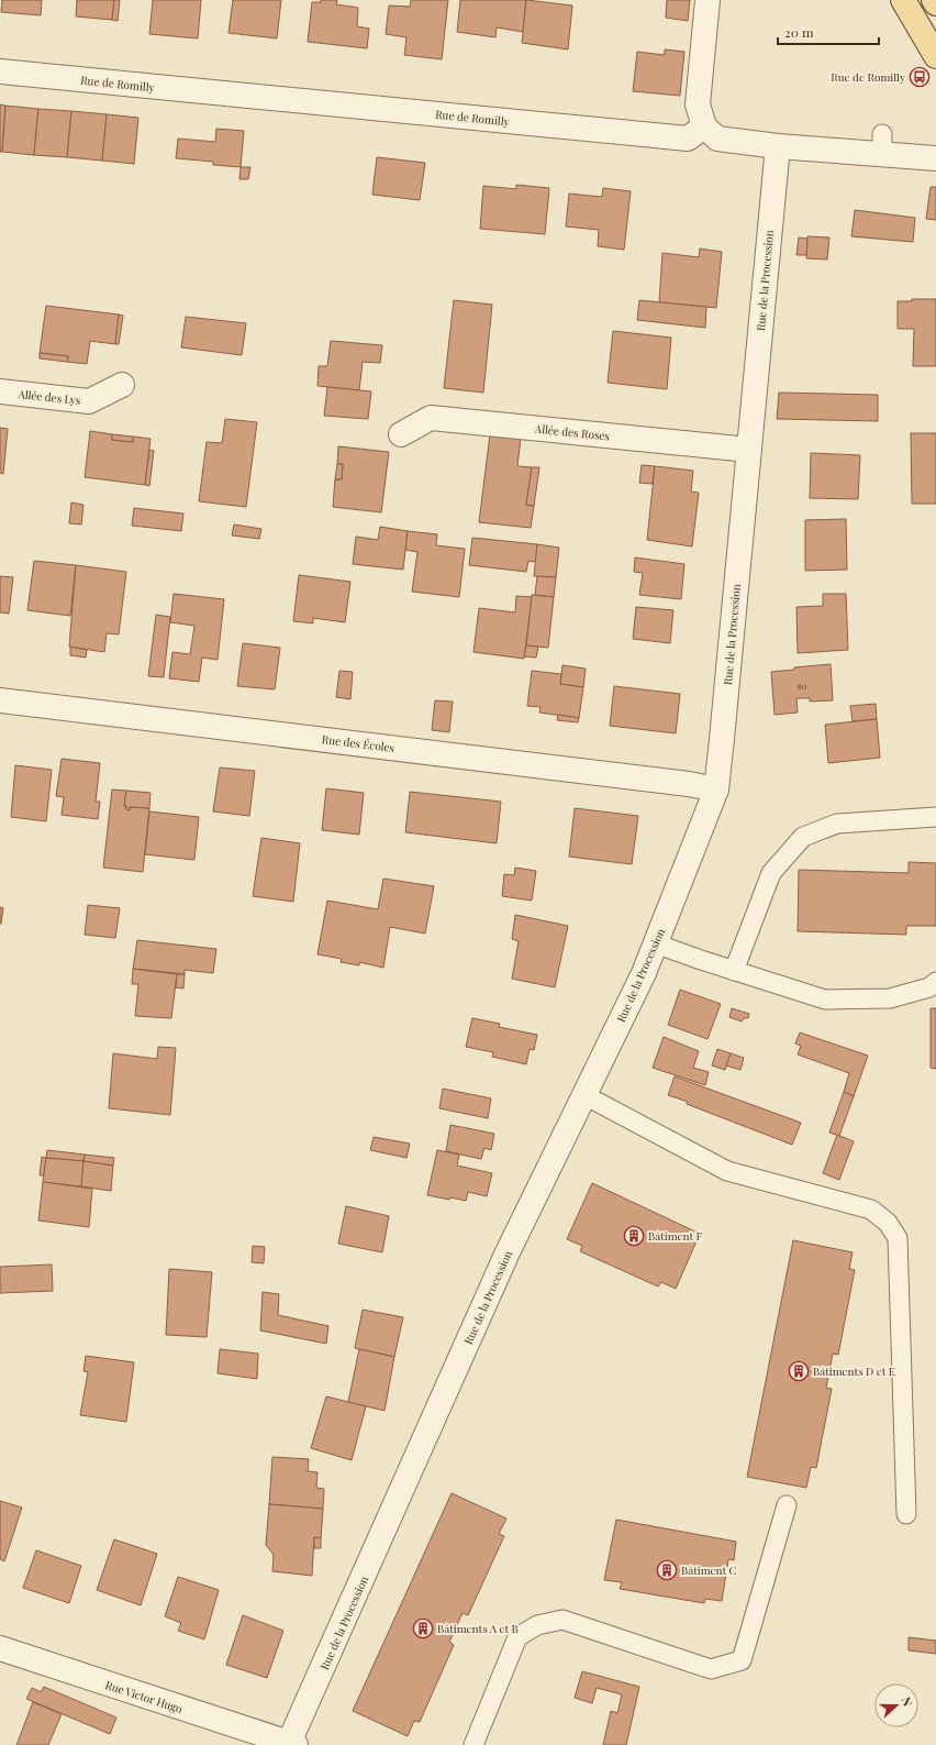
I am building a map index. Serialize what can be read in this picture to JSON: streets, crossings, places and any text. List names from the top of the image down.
{
  "streets": {
    "street": [
      "Rue de Romilly",
      "Rue de la Procession",
      "Allée des Lys",
      "Allée des Roses",
      "Rue des Écoles",
      "Rue Victor Hugo"
    ]
  },
  "crossings": [
    ["Rue de la Procession", "Allée des Roses"],
    ["Rue de la Procession", "Rue des Écoles"],
    ["Rue de la Procession", "Rue Victor Hugo"]
  ],
  "places": {
    "bus stop": ["Rue de Romilly"],
    "building": [
      "Bâtiment F",
      "Bâtiments D et E",
      "Bâtiment C",
      "Bâtiments A et B"
    ]
  },
  "house_numbers": ["80"],
  "scale_bar": "20 m",
  "north": "right"
}
